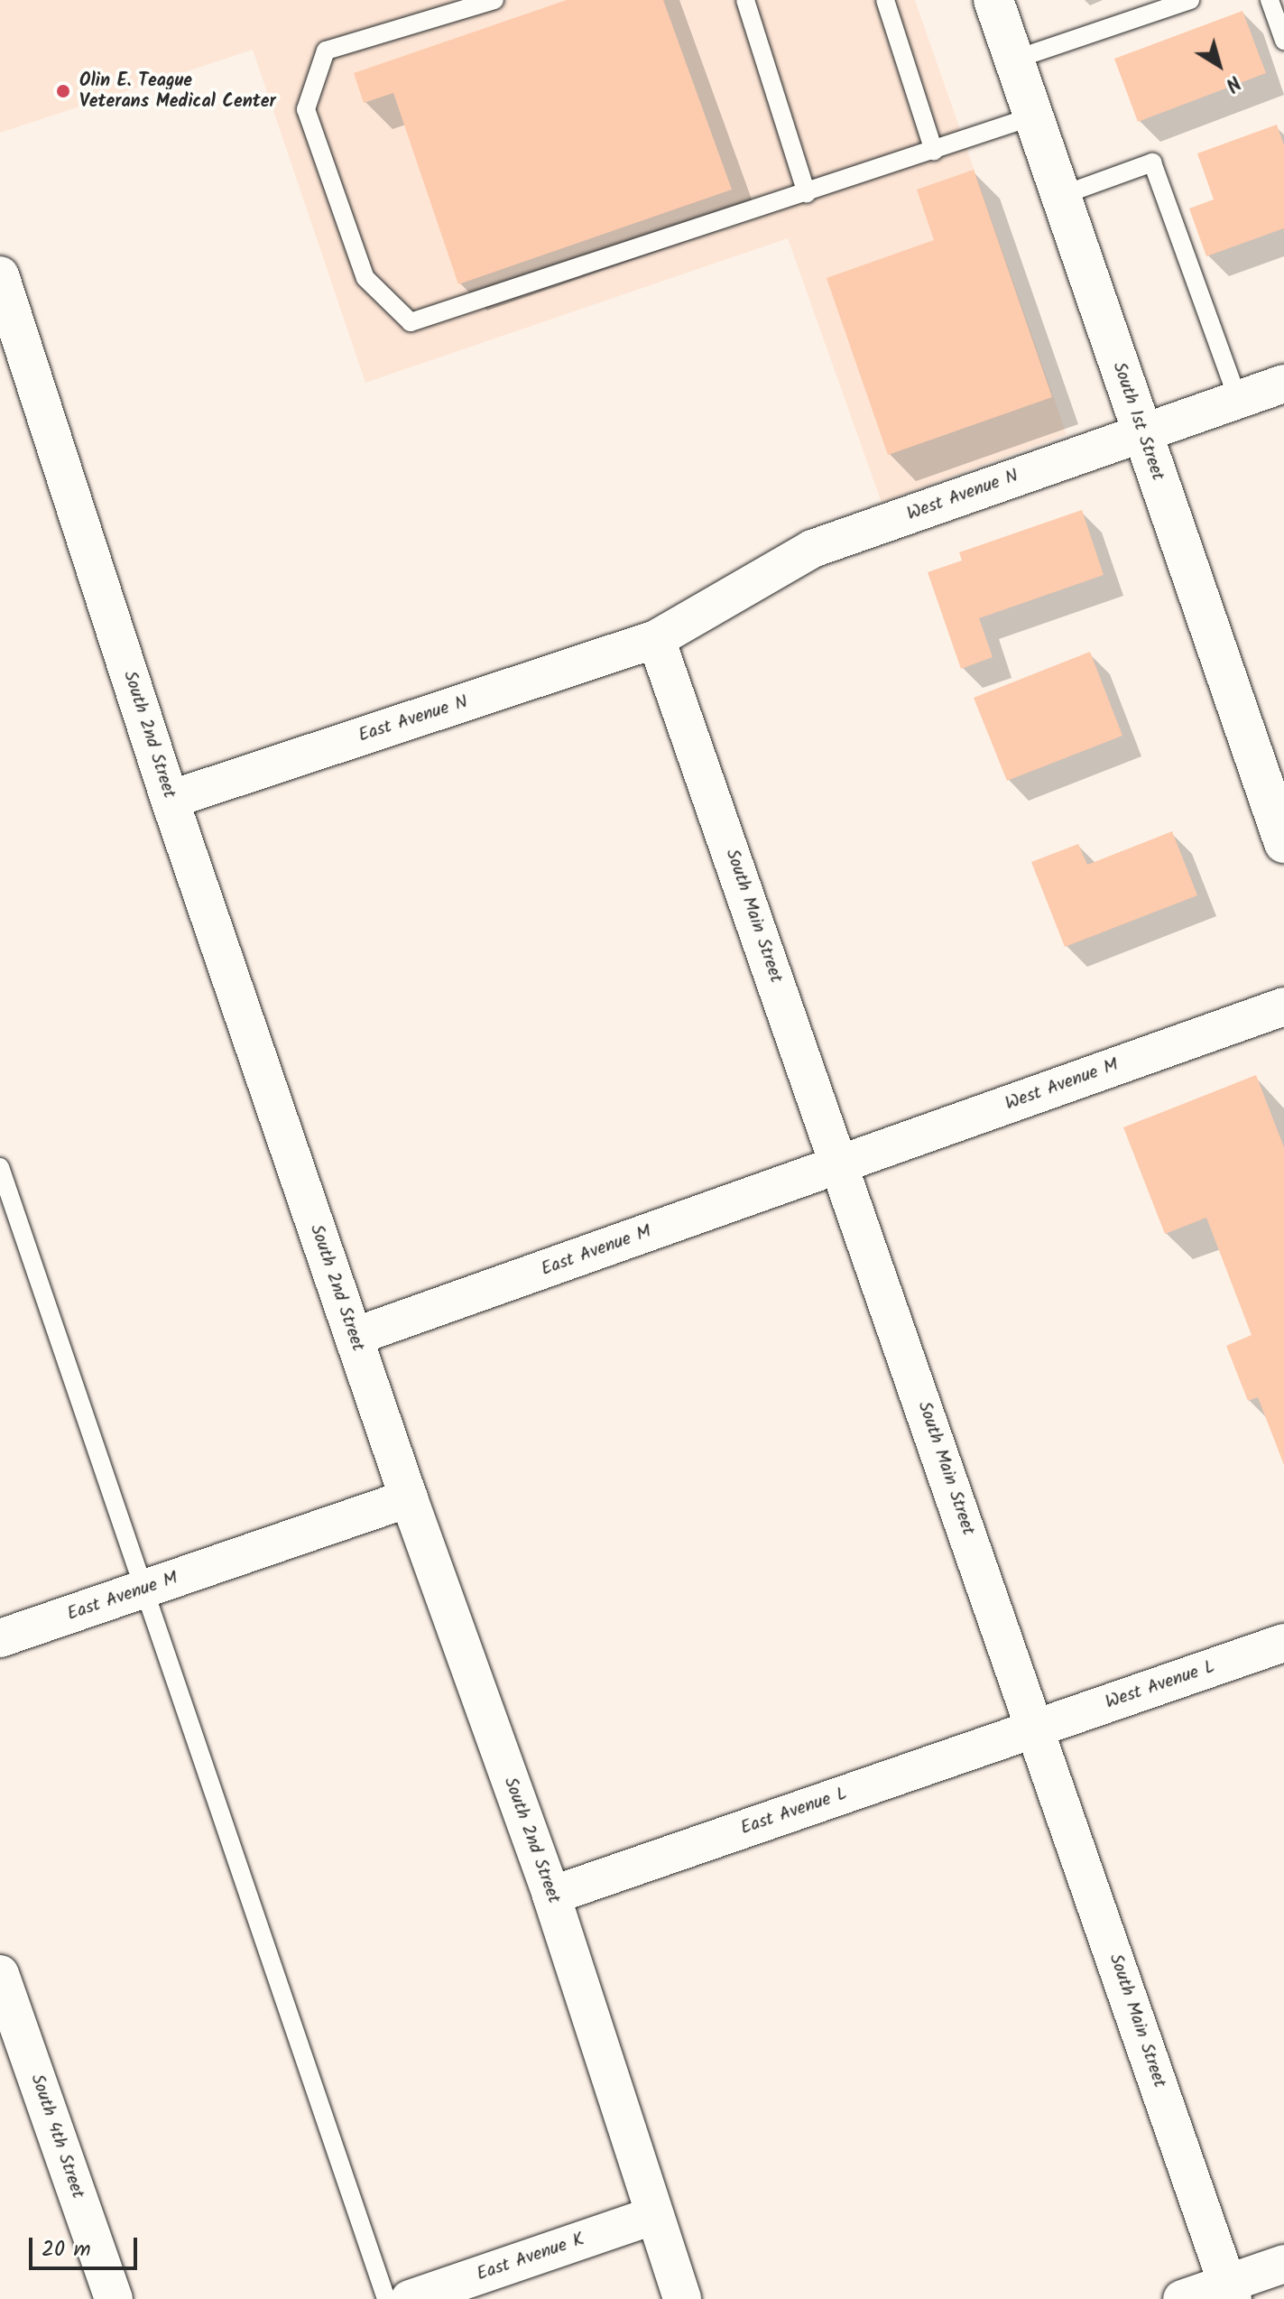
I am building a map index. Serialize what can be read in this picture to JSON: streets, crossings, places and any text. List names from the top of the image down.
{
  "streets": {
    "main road": ["South 1st Street"],
    "street": [
      "West Avenue N",
      "East Avenue N",
      "South 2nd Street",
      "South Main Street",
      "West Avenue M",
      "East Avenue M",
      "West Avenue L",
      "East Avenue L",
      "South 4th Street",
      "East Avenue K"
    ]
  },
  "crossings": [
    ["South 1st Street", "West Avenue N"],
    ["West Avenue N", "East Avenue N"],
    ["West Avenue N", "South Main Street"],
    ["East Avenue N", "South 2nd Street"],
    ["East Avenue N", "South Main Street"],
    ["South 2nd Street", "East Avenue M"],
    ["South 2nd Street", "East Avenue L"],
    ["South 2nd Street", "East Avenue K"],
    ["South Main Street", "West Avenue M"],
    ["South Main Street", "East Avenue M"],
    ["South Main Street", "West Avenue L"],
    ["South Main Street", "East Avenue L"],
    ["West Avenue M", "East Avenue M"],
    ["West Avenue L", "East Avenue L"]
  ],
  "places": ["Olin E. Teague Veterans Medical Center"],
  "scale_bar": "20 m",
  "north": "bottom right"
}
